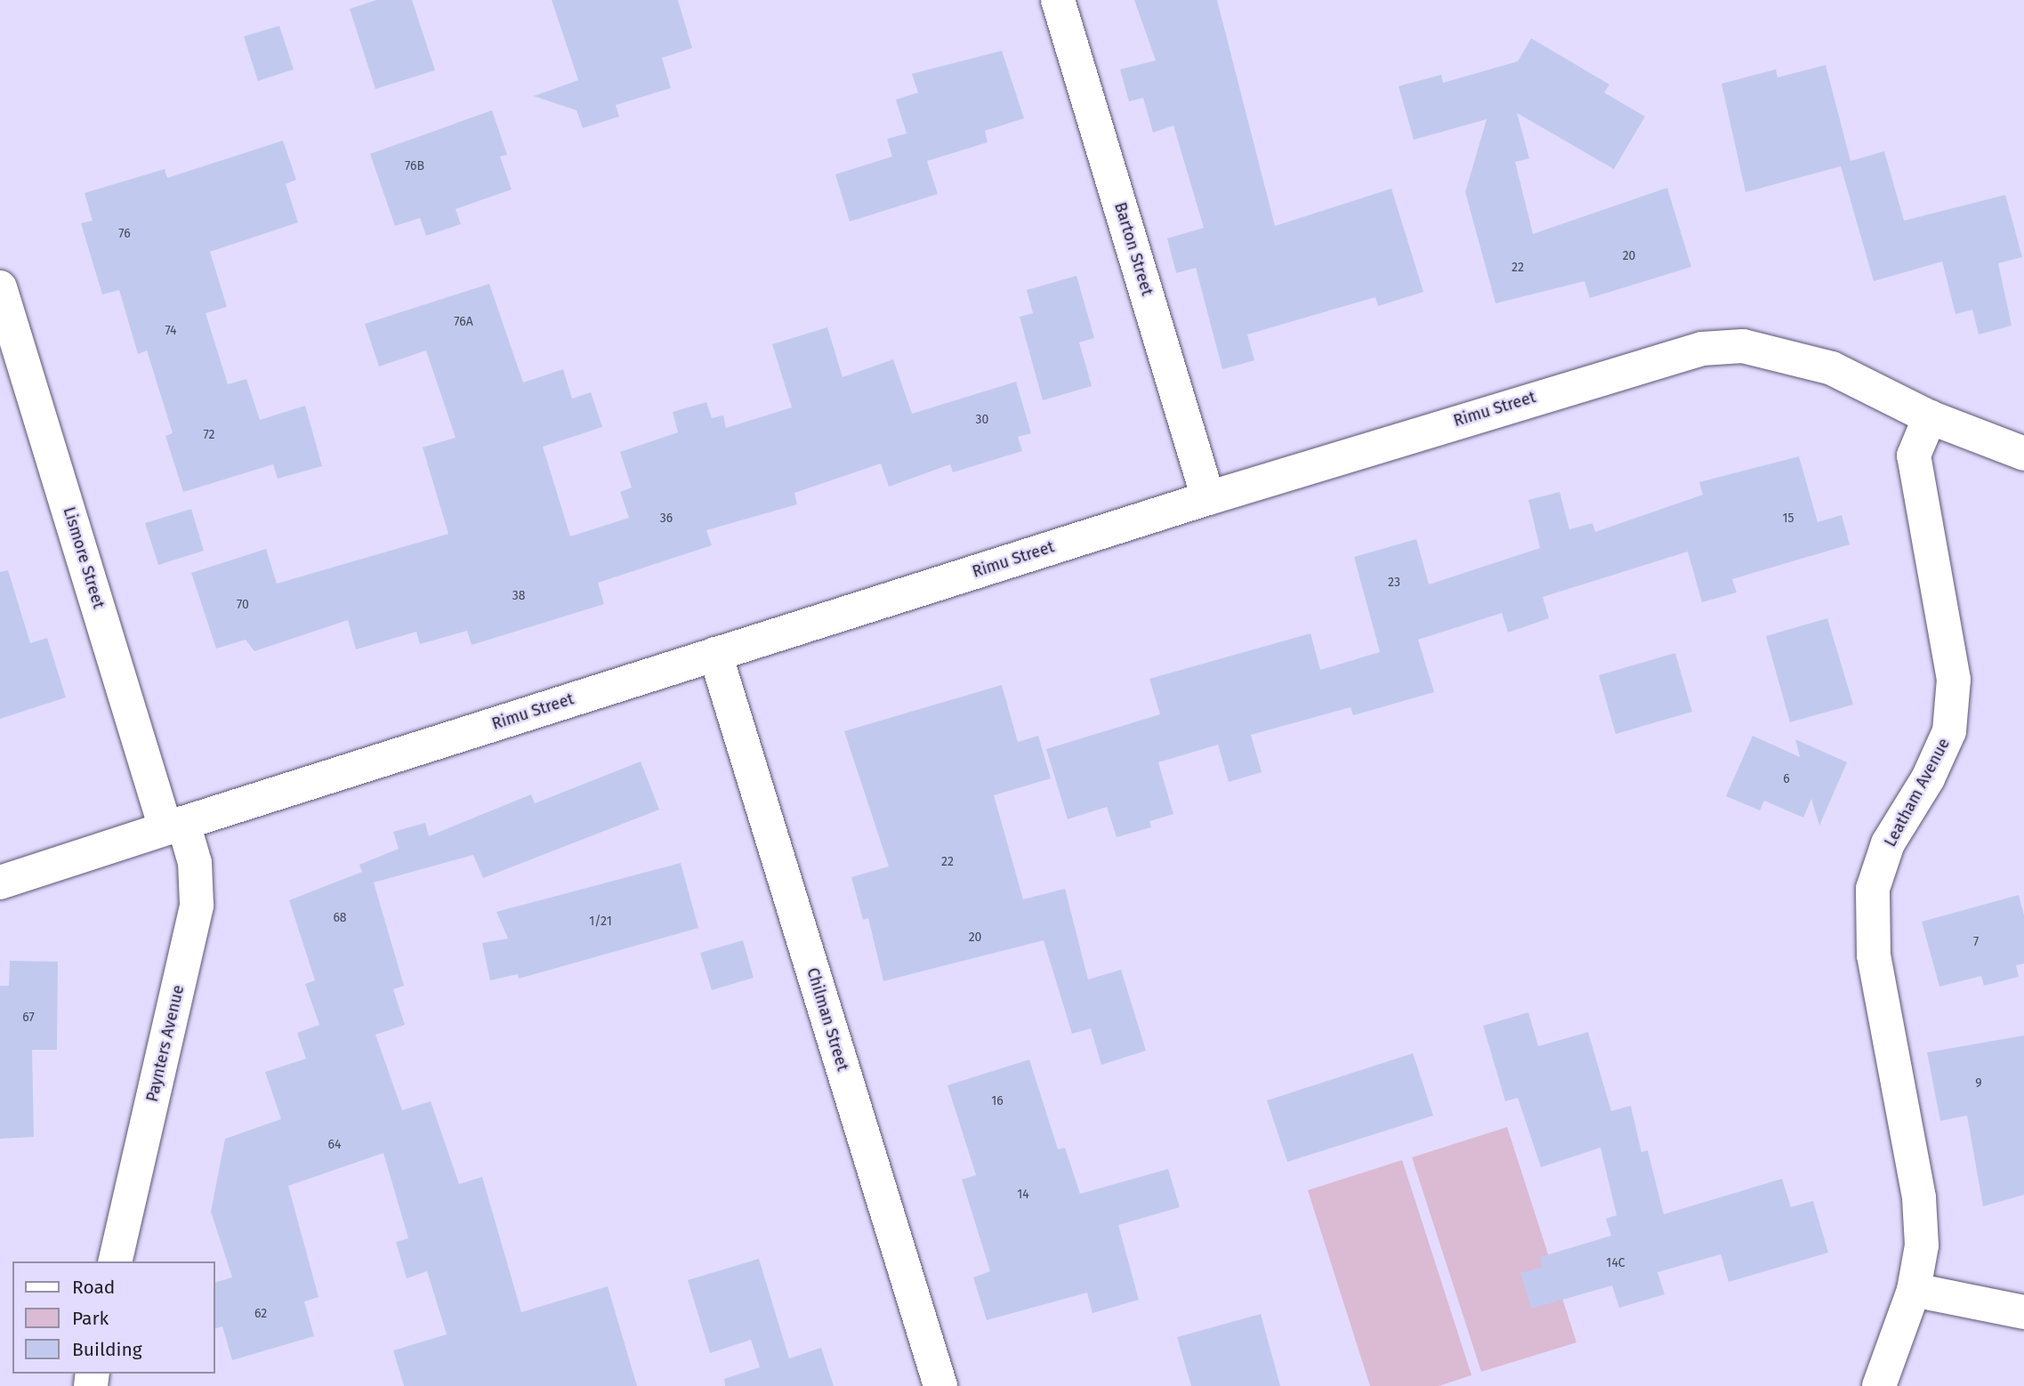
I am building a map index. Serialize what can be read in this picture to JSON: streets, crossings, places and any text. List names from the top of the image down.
{
  "streets": {
    "street": [
      "Barton Street",
      "Rimu Street",
      "Lismore Street",
      "Leatham Avenue",
      "Chilman Street",
      "Paynters Avenue"
    ]
  },
  "crossings": [
    ["Barton Street", "Rimu Street"],
    ["Rimu Street", "Lismore Street"],
    ["Rimu Street", "Leatham Avenue"],
    ["Rimu Street", "Chilman Street"],
    ["Rimu Street", "Paynters Avenue"],
    ["Lismore Street", "Paynters Avenue"]
  ],
  "house_numbers": [
    "76B",
    "76",
    "20",
    "22",
    "76A",
    "74",
    "30",
    "72",
    "36",
    "15",
    "23",
    "38",
    "70",
    "6",
    "22",
    "68",
    "1/21",
    "20",
    "7",
    "67",
    "9",
    "16",
    "64",
    "14",
    "14C",
    "62"
  ],
  "legend": ["Road", "Park", "Building"]
}
